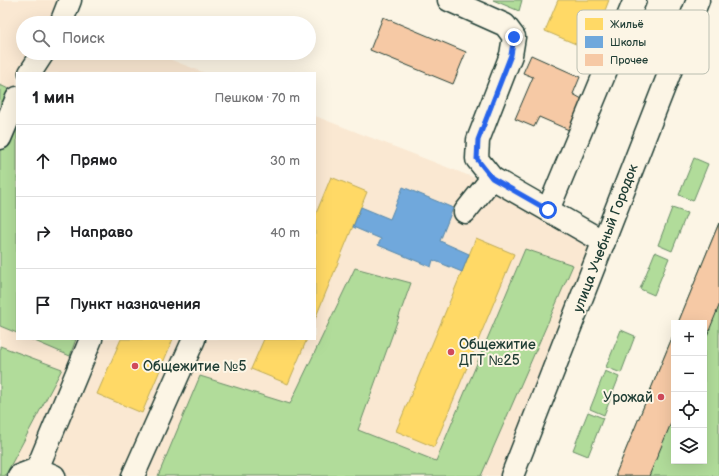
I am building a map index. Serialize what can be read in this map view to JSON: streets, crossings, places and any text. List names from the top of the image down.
{
  "streets": {
    "street": ["улица Учебный Городок"]
  },
  "places": ["Общежитие ДГТ №25", "Общежитие №5", "Урожай"],
  "legend": ["Жильё", "Школы", "Прочее"],
  "page": {
    "search": "Поиск",
    "heading": ["1 мин", "Пешком · 70 m"],
    "list": [
      ["Прямо", "30 m"],
      ["Направо", "40 m"],
      "Пункт назначения"
    ],
    "map_buttons": ["+", "−"]
  }
}
